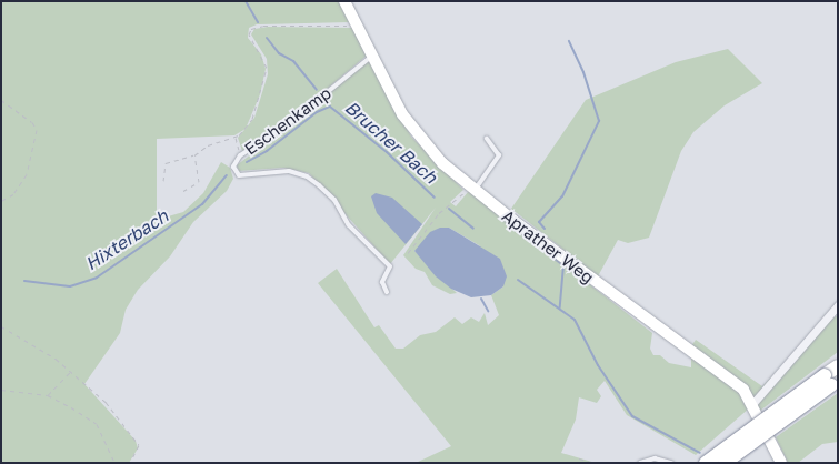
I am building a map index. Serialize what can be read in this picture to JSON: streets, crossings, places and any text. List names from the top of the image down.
{
  "streets": {
    "street": ["Aprather Weg"],
    "lane": ["Eschenkamp"]
  },
  "crossings": [
    ["Eschenkamp", "Aprather Weg"]
  ],
  "water": ["Brucher Bach", "Hixterbach"]
}
